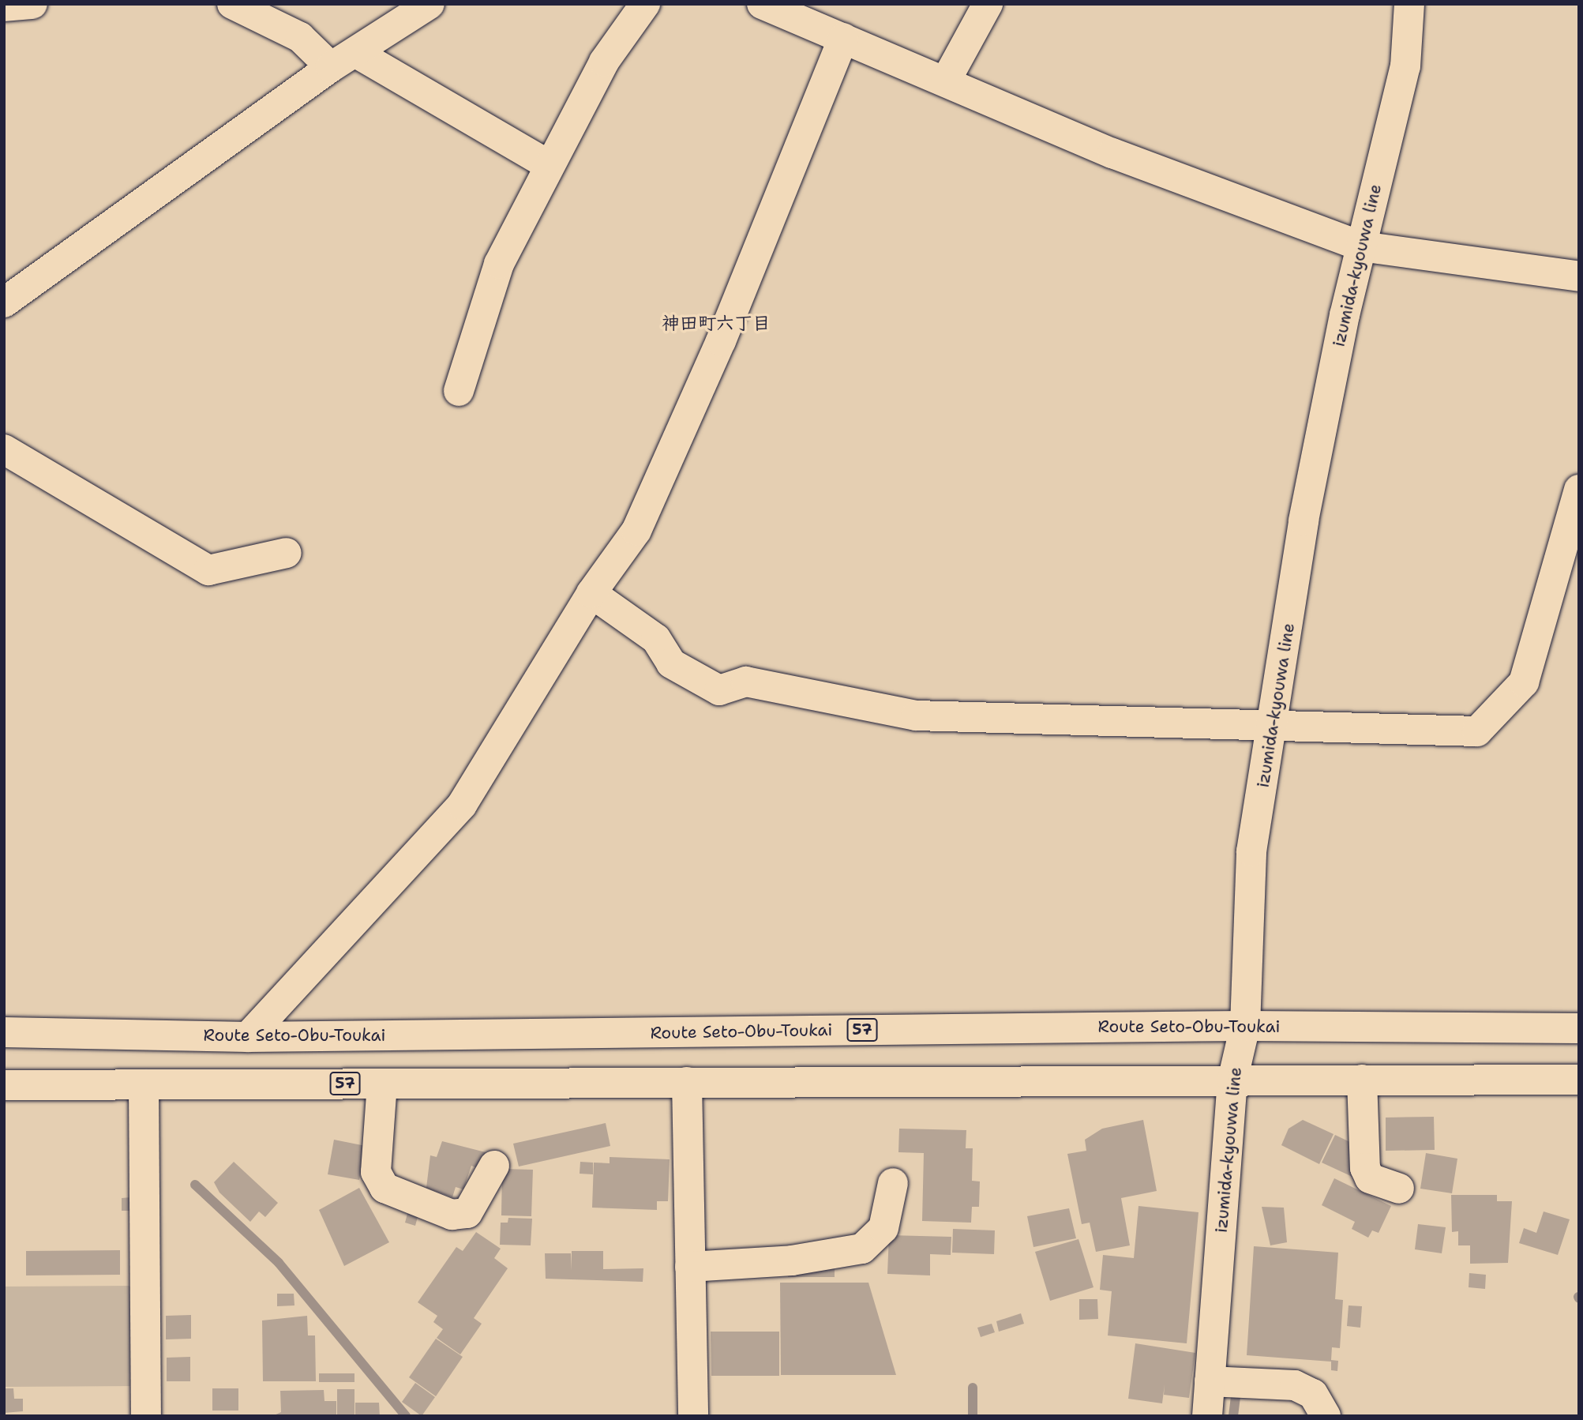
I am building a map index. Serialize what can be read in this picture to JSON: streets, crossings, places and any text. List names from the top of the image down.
{
  "streets": {
    "street": ["izumida-kyouwa line", "Route Seto-Obu-Toukai", "57"]
  },
  "crossings": [
    ["izumida-kyouwa line", "Route Seto-Obu-Toukai"],
    ["izumida-kyouwa line", "57"]
  ],
  "districts": ["神田町六丁目"]
}
